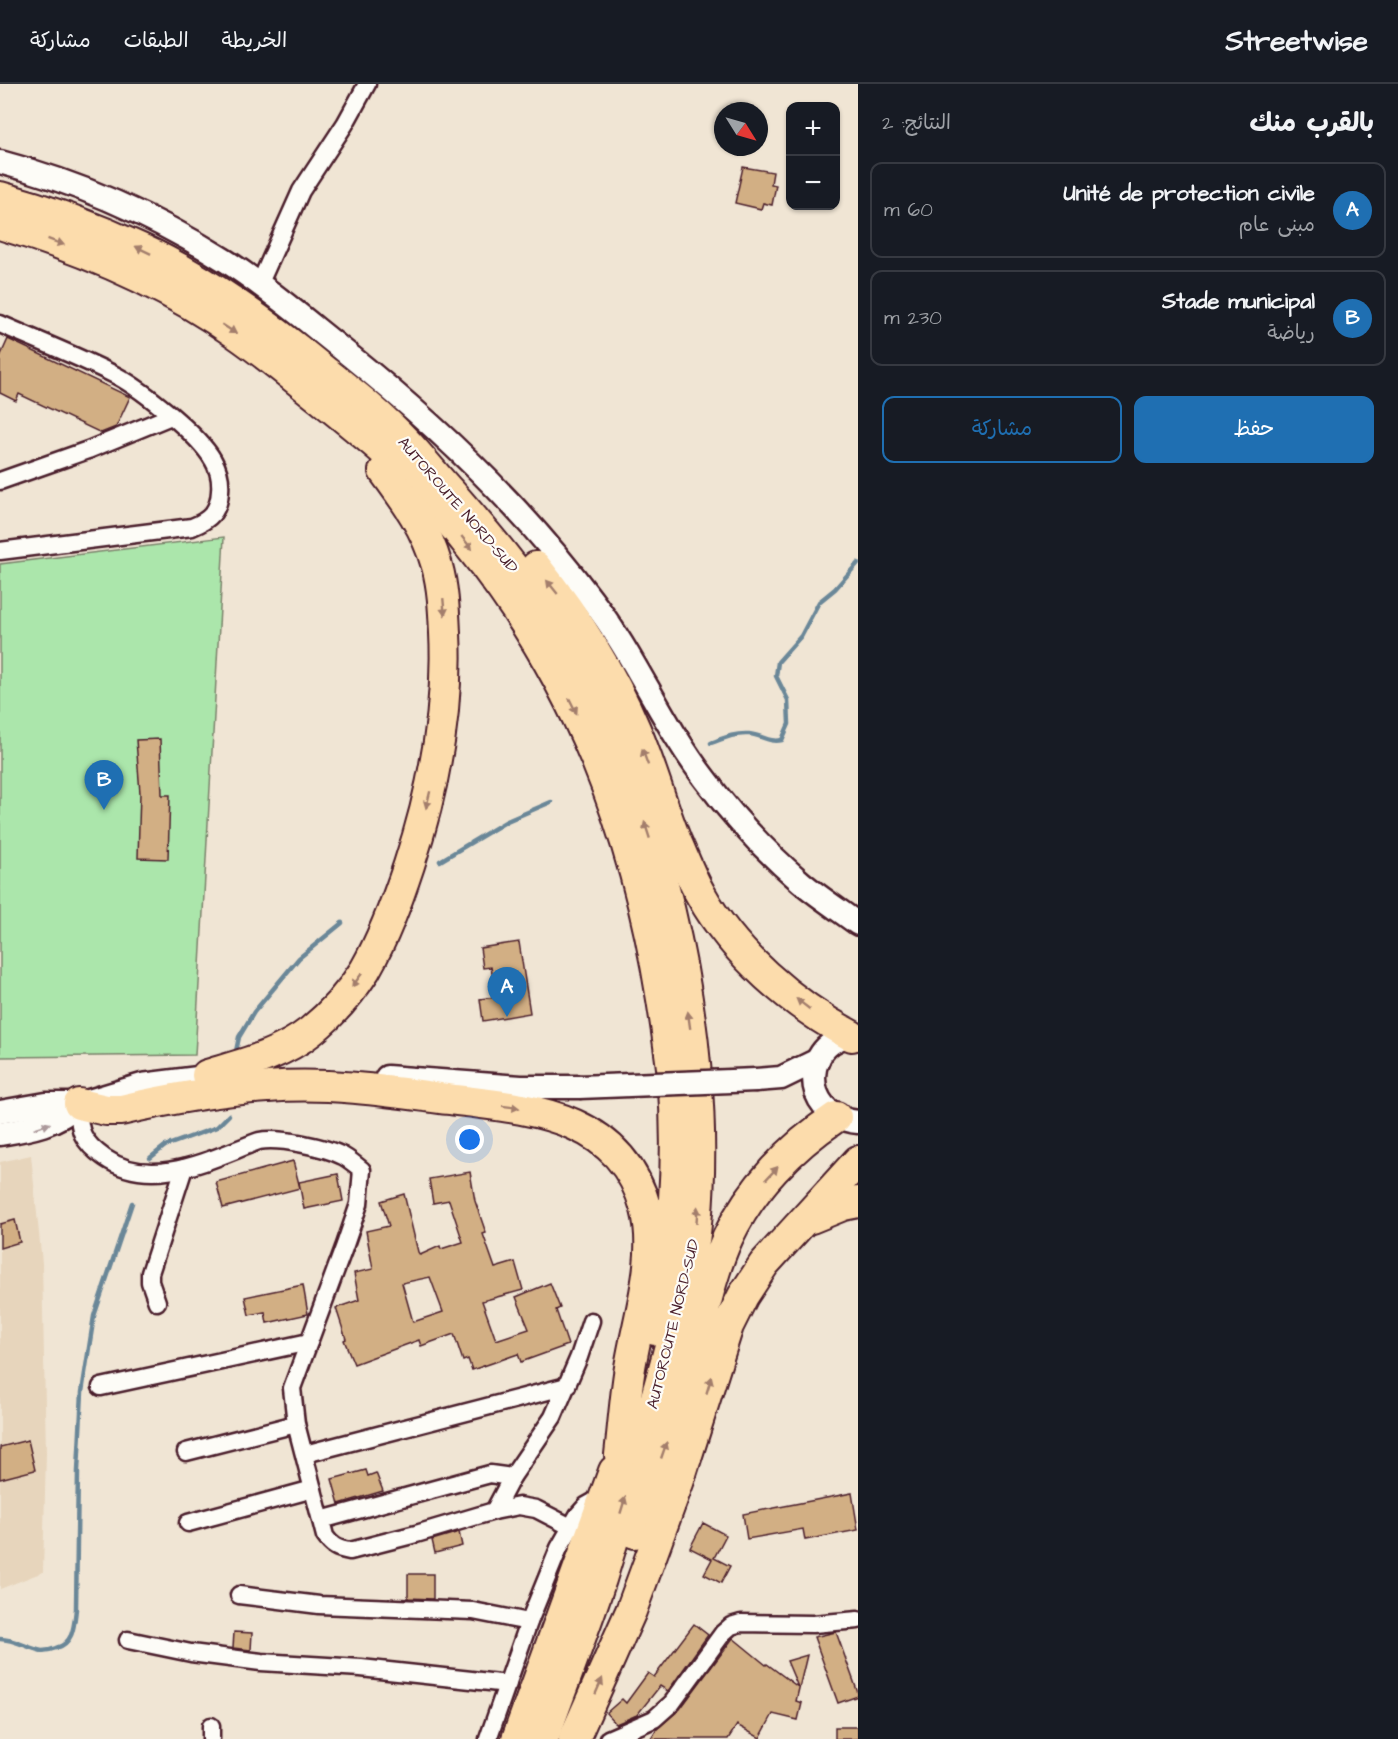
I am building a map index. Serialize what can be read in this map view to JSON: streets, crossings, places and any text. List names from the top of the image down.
{
  "streets": {
    "highway": ["AUTOROUTE NORD-SUD"]
  },
  "north": "bottom right",
  "page": {
    "header": "Streetwise",
    "nav": ["الخريطة", "الطبقات", "مشاركة"],
    "heading": ["بالقرب منك", "النتائج: 2"],
    "map_buttons": ["+", "−"],
    "list": [
      {
        "mark": "A",
        "name": "Unité de protection civile",
        "note": "مبنى عام",
        "value": "60 m"
      },
      {
        "mark": "B",
        "name": "Stade municipal",
        "note": "رياضة",
        "value": "230 m"
      }
    ],
    "buttons": ["حفظ", "مشاركة"],
    "pins": ["B", "A"]
  }
}
